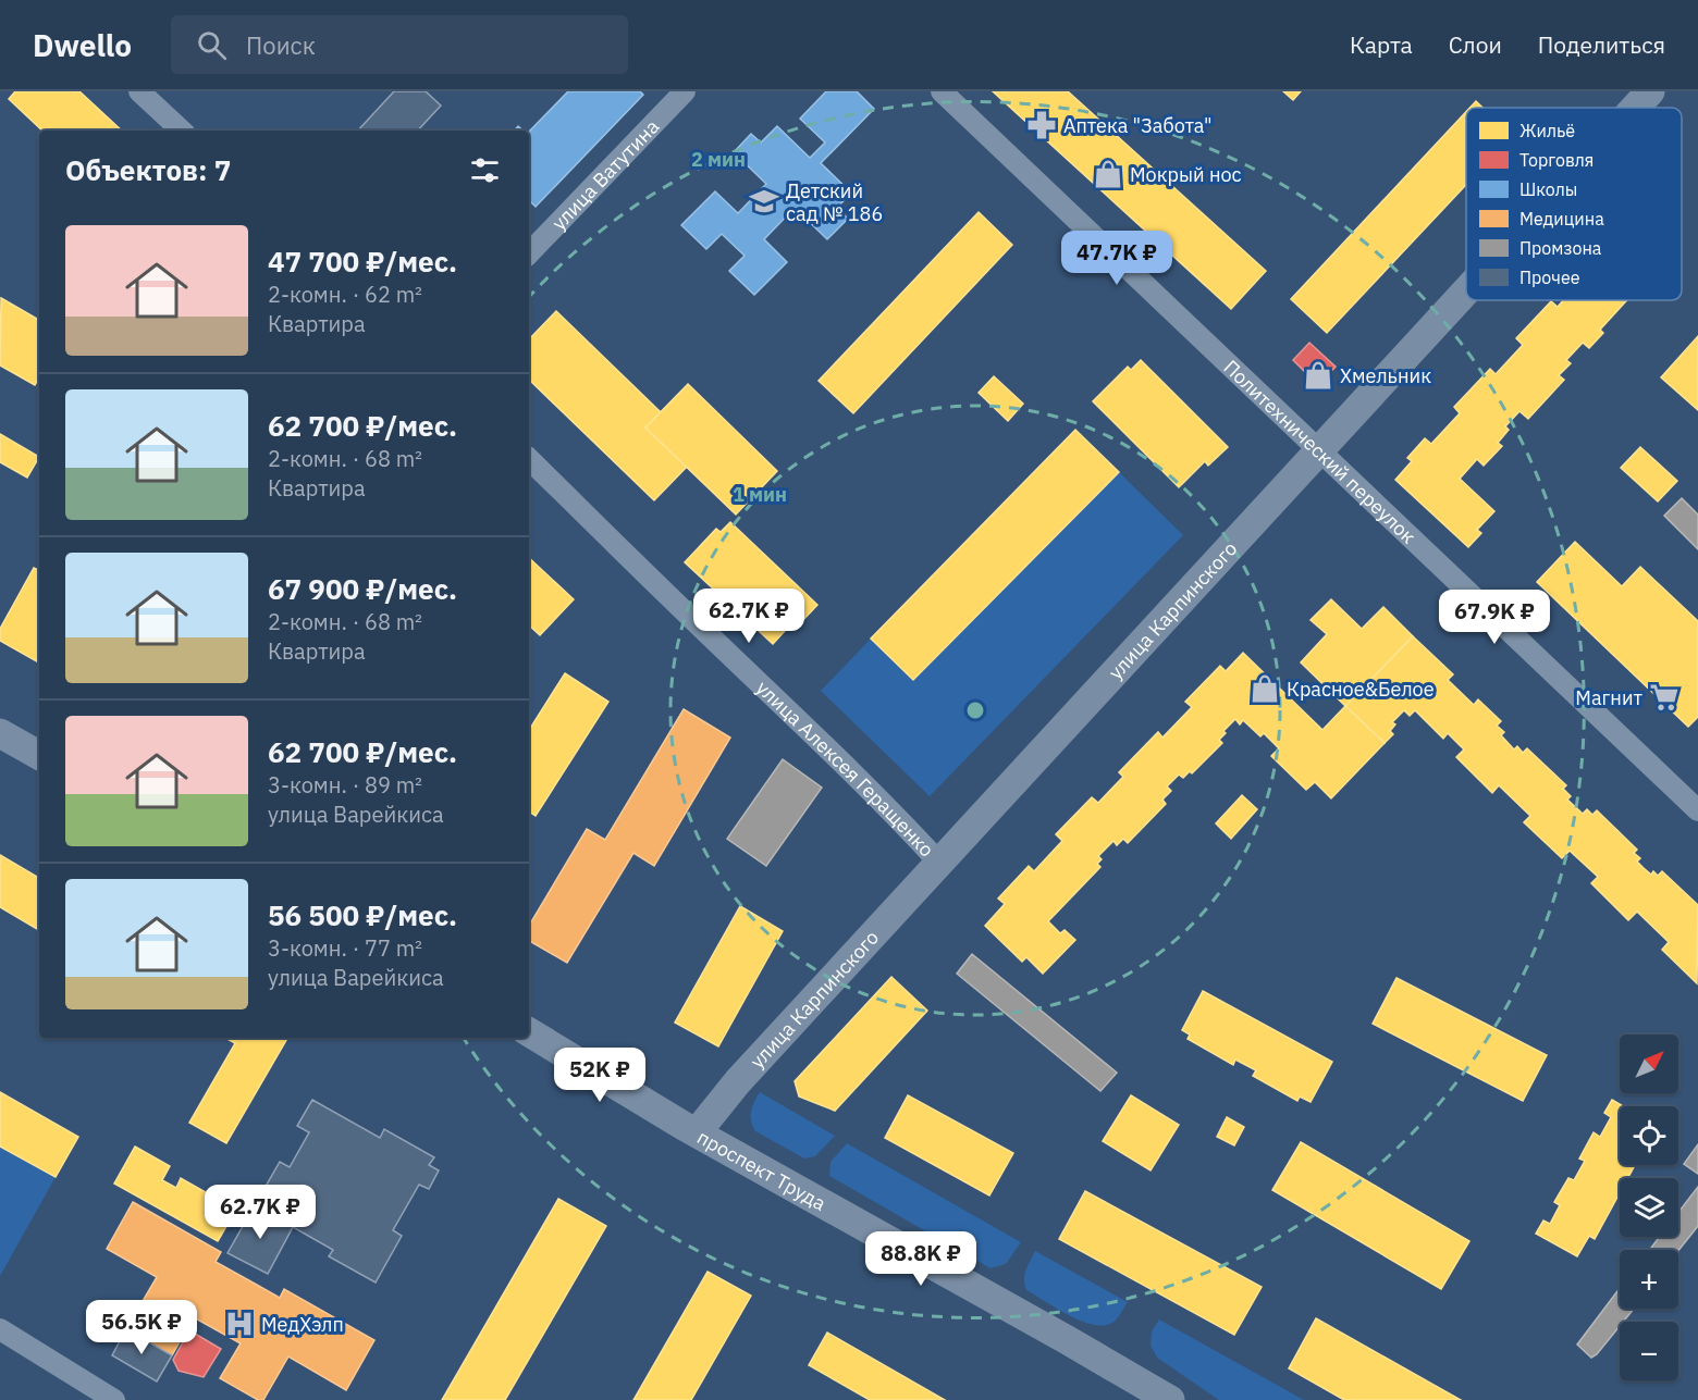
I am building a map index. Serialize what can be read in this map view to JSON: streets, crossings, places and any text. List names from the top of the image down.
{
  "streets": {
    "street": [
      "улица Ватутина",
      "Политехнический переулок",
      "улица Карпинского",
      "улица Алексея Геращенко",
      "проспект Труда"
    ]
  },
  "crossings": [
    ["Политехнический переулок", "улица Карпинского"],
    ["улица Карпинского", "улица Алексея Геращенко"],
    ["улица Карпинского", "проспект Труда"]
  ],
  "places": {
    "pharmacy": ["Аптека \"Забота\""],
    "shop": ["Мокрый нос", "Хмельник", "Красное&Белое"],
    "school or university": ["Детский сад № 186"],
    "supermarket": ["Магнит"],
    "hospital": ["МедХэлп"]
  },
  "legend": [
    "Жильё",
    "Торговля",
    "Школы",
    "Медицина",
    "Промзона",
    "Прочее"
  ],
  "north": "top right",
  "page": {
    "header": "Dwello",
    "search": "Поиск",
    "nav": ["Карта", "Слои", "Поделиться"],
    "heading": "Объектов: 7",
    "list": [
      {
        "name": "47 700 ₽/мес.",
        "note": "2-комн. · 62 m² · Квартира"
      },
      {
        "name": "62 700 ₽/мес.",
        "note": "2-комн. · 68 m² · Квартира"
      },
      {
        "name": "67 900 ₽/мес.",
        "note": "2-комн. · 68 m² · Квартира"
      },
      {
        "name": "62 700 ₽/мес.",
        "note": "3-комн. · 89 m² · улица Варейкиса"
      },
      {
        "name": "56 500 ₽/мес.",
        "note": "3-комн. · 77 m² · улица Варейкиса"
      }
    ],
    "price": [
      "47.7K ₽",
      "62.7K ₽",
      "67.9K ₽",
      "52K ₽",
      "62.7K ₽",
      "88.8K ₽",
      "56.5K ₽"
    ],
    "map_buttons": ["+", "−"]
  },
  "rings": ["2 мин", "1 мин"]
}
